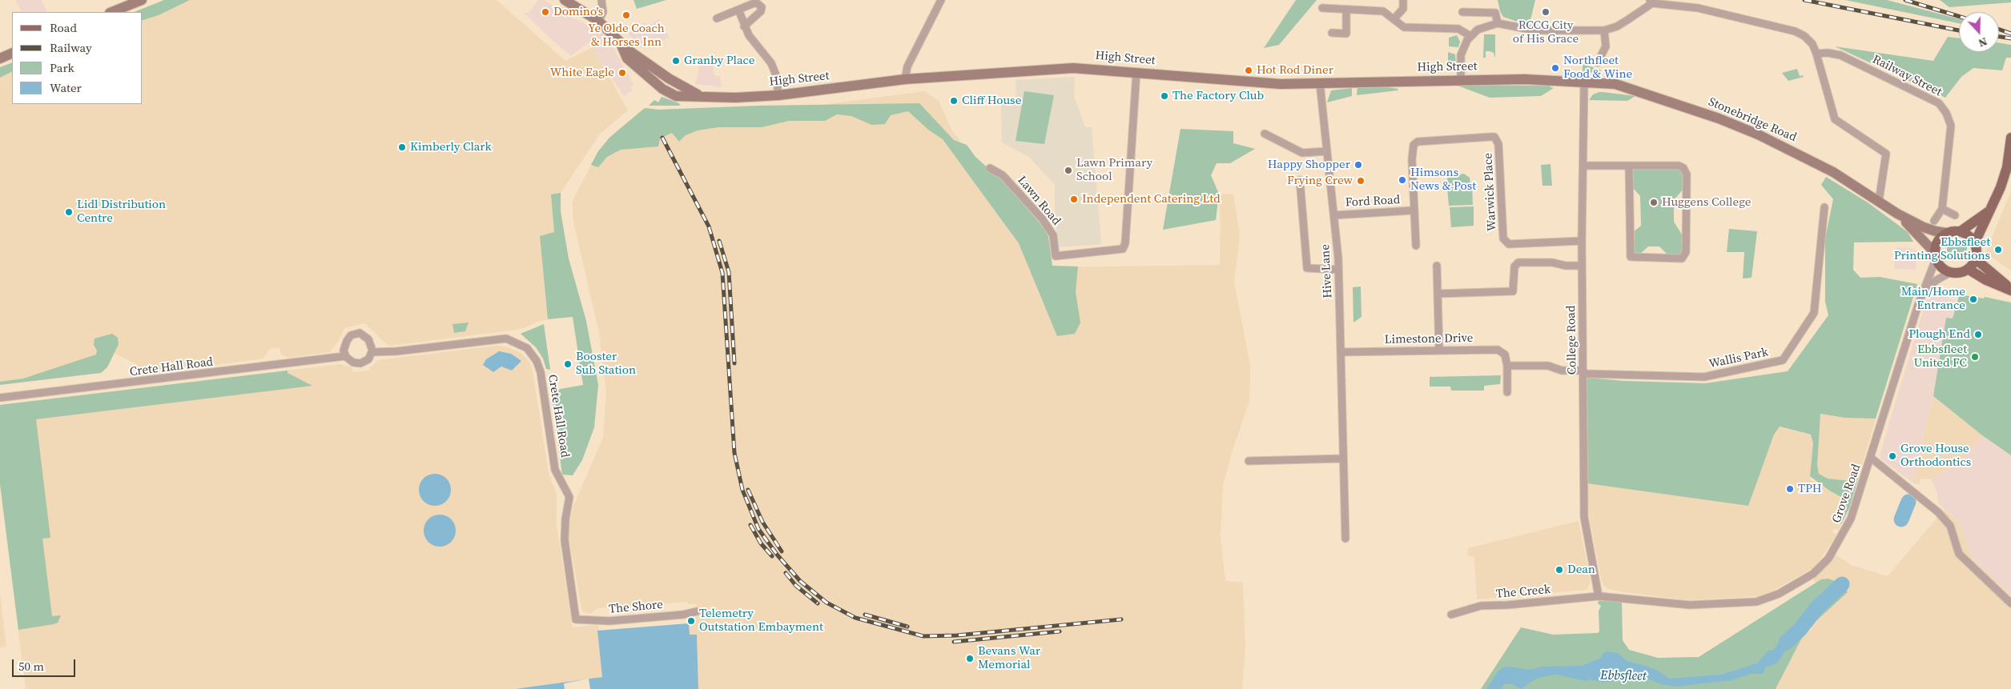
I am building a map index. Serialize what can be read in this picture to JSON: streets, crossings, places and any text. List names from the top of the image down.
{
  "streets": {
    "main road": ["High Street", "Stonebridge Road"],
    "street": [
      "Railway Street",
      "Warwick Place",
      "Lawn Road",
      "Ford Road",
      "Hive Lane",
      "Limestone Drive",
      "College Road",
      "Wallis Park",
      "Crete Hall Road",
      "Grove Road",
      "The Creek",
      "The Shore"
    ]
  },
  "crossings": [
    ["High Street", "Stonebridge Road"],
    ["High Street", "Lawn Road"],
    ["High Street", "Hive Lane"],
    ["High Street", "College Road"],
    ["Stonebridge Road", "College Road"],
    ["Stonebridge Road", "Grove Road"],
    ["Warwick Place", "Ford Road"],
    ["Warwick Place", "College Road"],
    ["Ford Road", "Hive Lane"],
    ["Hive Lane", "Limestone Drive"],
    ["Limestone Drive", "Wallis Park"],
    ["College Road", "Wallis Park"],
    ["College Road", "Grove Road"],
    ["College Road", "The Creek"],
    ["Crete Hall Road", "The Shore"],
    ["Grove Road", "The Creek"]
  ],
  "water": ["Ebbsfleet"],
  "places": [
    "Domino's",
    "RCCG City of His Grace",
    "Ye Olde Coach & Horses Inn",
    "Granby Place",
    "Northfleet Food & Wine",
    "Hot Rod Diner",
    "White Eagle",
    "The Factory Club",
    "Cliff House",
    "Kimberly Clark",
    "Happy Shopper",
    "Lawn Primary School",
    "Himsons News & Post",
    "Frying Crew",
    "Independent Catering Ltd",
    "Huggens College",
    "Lidl Distribution Centre",
    "Ebbsfleet Printing Solutions",
    "Main/Home Entrance",
    "Plough End",
    "Ebbsfleet United FC",
    "Booster Sub Station",
    "Grove House Orthodontics",
    "TPH",
    "Dean",
    "Telemetry Outstation Embayment",
    "Bevans War Memorial"
  ],
  "legend": [
    "Road",
    "Railway",
    "Park",
    "Water"
  ],
  "scale_bar": "50 m",
  "north": "bottom"
}
